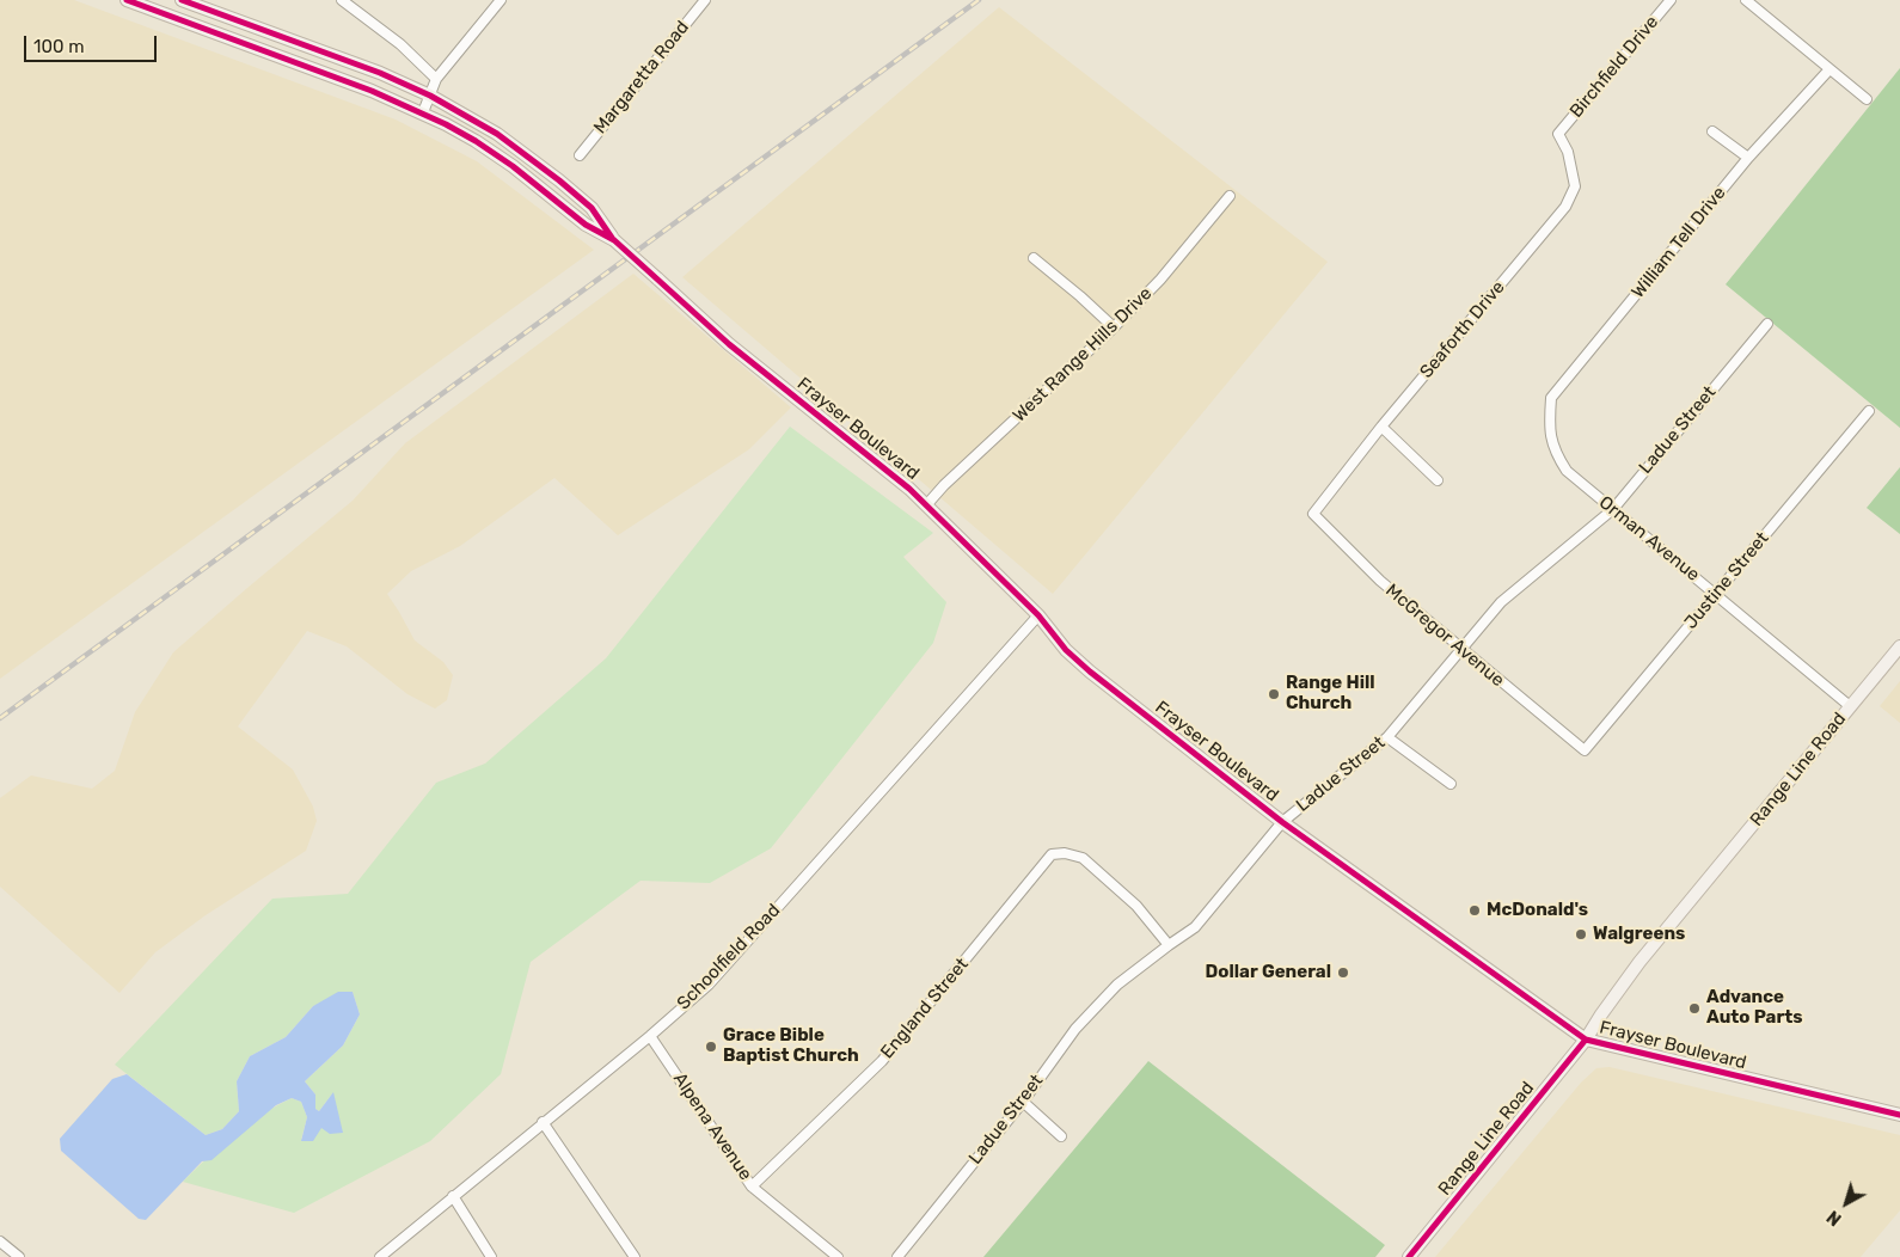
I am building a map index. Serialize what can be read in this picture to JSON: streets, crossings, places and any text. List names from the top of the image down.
{
  "streets": {
    "main road": ["Frayser Boulevard", "Range Line Road"],
    "street": [
      "Birchfield Drive",
      "Margaretta Road",
      "William Tell Drive",
      "Seaforth Drive",
      "West Range Hills Drive",
      "Ladue Street",
      "Orman Avenue",
      "Justine Street",
      "McGregor Avenue",
      "Schoolfield Road",
      "England Street",
      "Alpena Avenue"
    ]
  },
  "crossings": [
    ["Birchfield Drive", "Seaforth Drive"],
    ["William Tell Drive", "Orman Avenue"],
    ["Seaforth Drive", "McGregor Avenue"],
    ["West Range Hills Drive", "Frayser Boulevard"],
    ["Frayser Boulevard", "Ladue Street"],
    ["Frayser Boulevard", "Range Line Road"],
    ["Frayser Boulevard", "Schoolfield Road"],
    ["Ladue Street", "Orman Avenue"],
    ["Ladue Street", "McGregor Avenue"],
    ["Ladue Street", "England Street"],
    ["Orman Avenue", "Justine Street"],
    ["Orman Avenue", "Range Line Road"],
    ["Justine Street", "McGregor Avenue"],
    ["Schoolfield Road", "Alpena Avenue"],
    ["England Street", "Alpena Avenue"]
  ],
  "places": [
    "Range Hill Church",
    "McDonald's",
    "Walgreens",
    "Dollar General",
    "Advance Auto Parts",
    "Grace Bible Baptist Church"
  ],
  "scale_bar": "100 m",
  "north": "bottom left"
}
